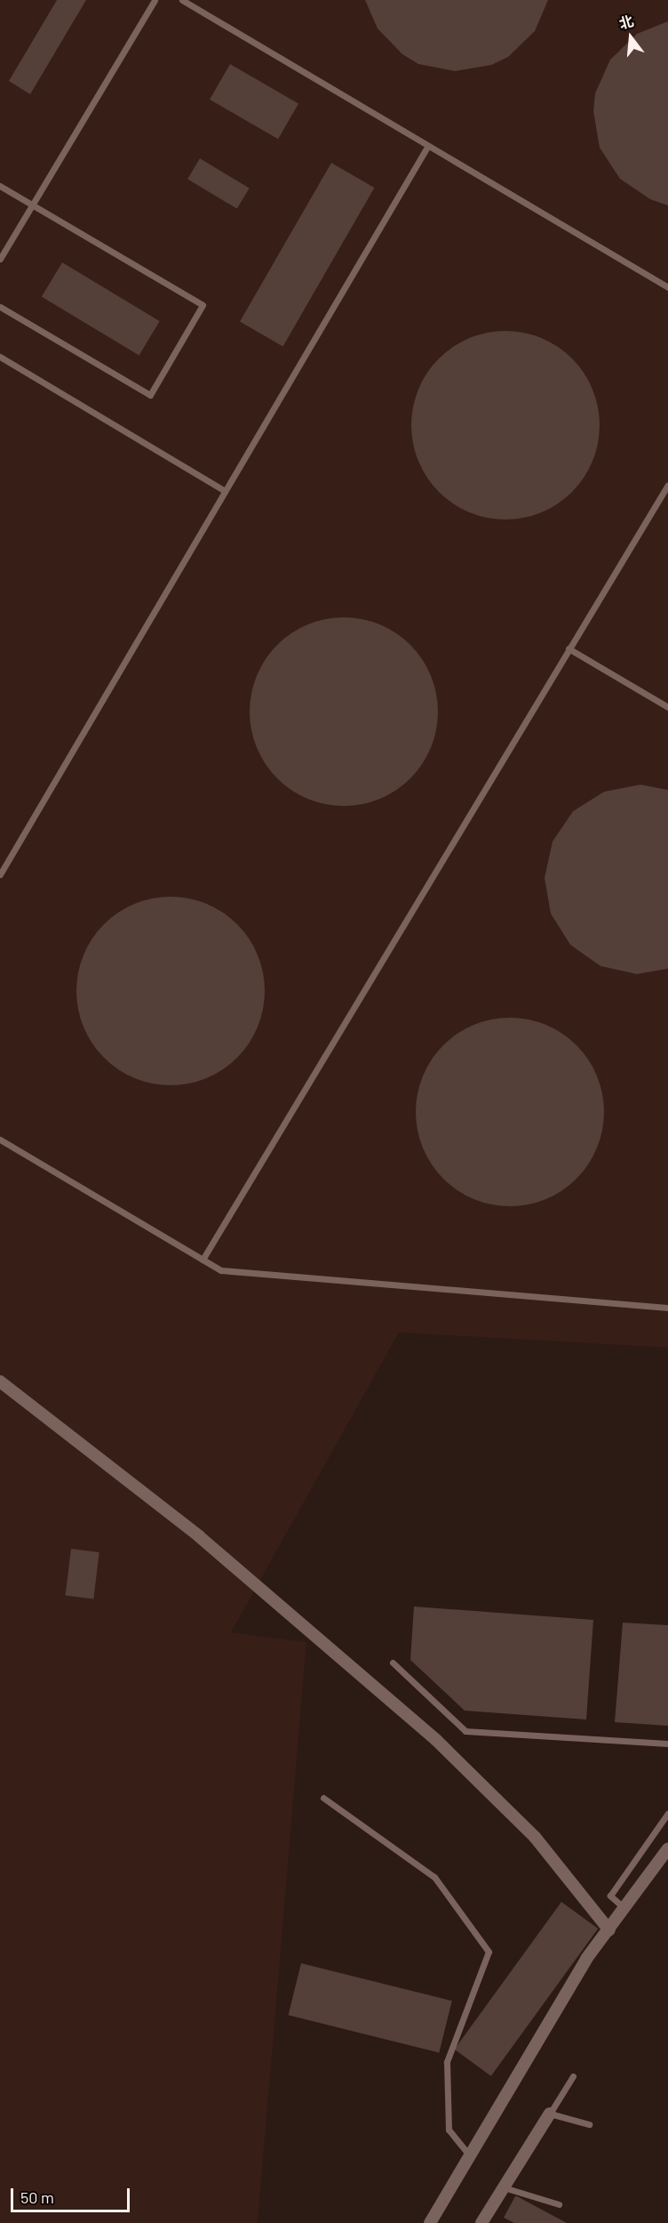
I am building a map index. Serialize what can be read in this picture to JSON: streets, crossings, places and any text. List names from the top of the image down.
{
  "scale_bar": "50 m",
  "north": "top"
}
